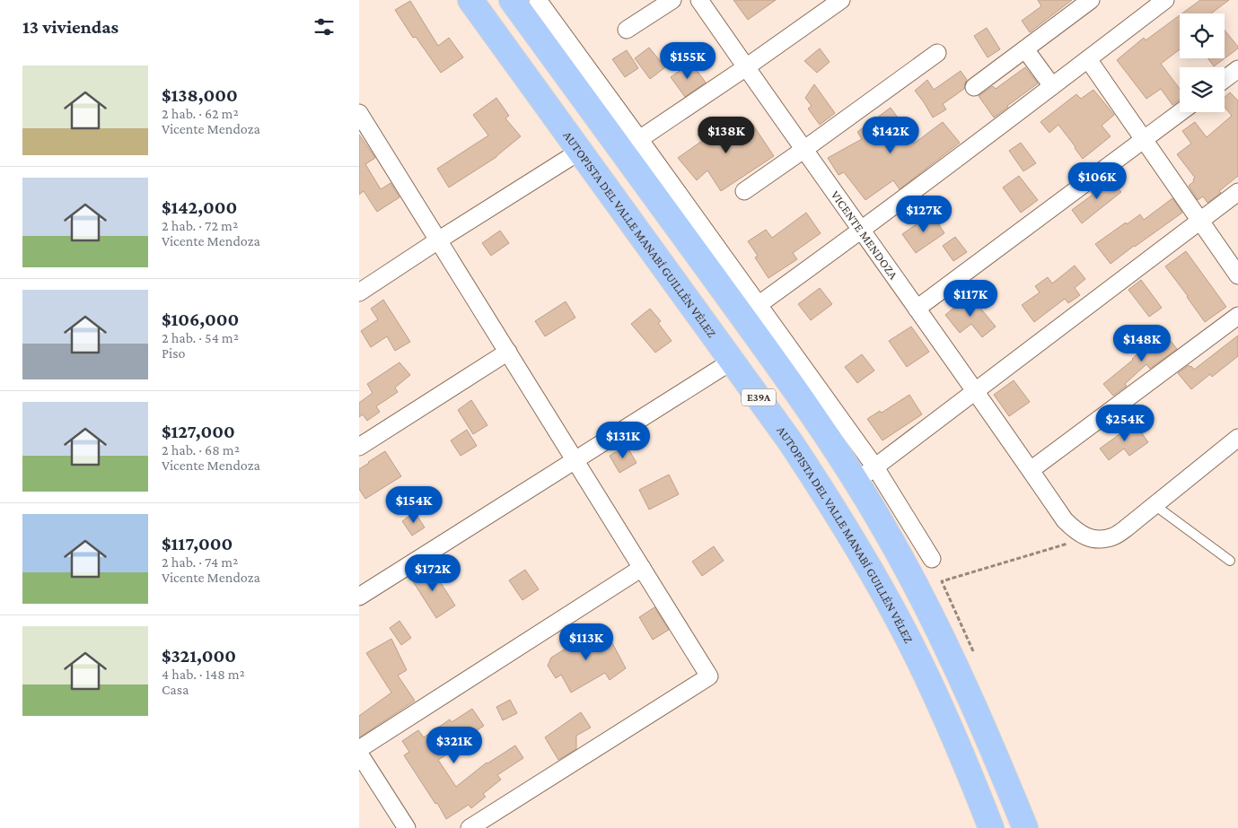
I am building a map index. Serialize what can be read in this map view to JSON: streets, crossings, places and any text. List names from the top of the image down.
{
  "streets": {
    "main road": ["AUTOPISTA DEL VALLE MANABÍ GUILLÉN VÉLEZ", "E39A"],
    "street": ["VICENTE MENDOZA"]
  },
  "page": {
    "heading": "13 viviendas",
    "price": [
      "$155K",
      "$138K",
      "$142K",
      "$106K",
      "$127K",
      "$117K",
      "$148K",
      "$254K",
      "$131K",
      "$154K",
      "$172K",
      "$113K",
      "$321K"
    ],
    "list": [
      {
        "name": "$138,000",
        "note": "2 hab. · 62 m² · Vicente Mendoza"
      },
      {
        "name": "$142,000",
        "note": "2 hab. · 72 m² · Vicente Mendoza"
      },
      {
        "name": "$106,000",
        "note": "2 hab. · 54 m² · Piso"
      },
      {
        "name": "$127,000",
        "note": "2 hab. · 68 m² · Vicente Mendoza"
      },
      {
        "name": "$117,000",
        "note": "2 hab. · 74 m² · Vicente Mendoza"
      },
      {
        "name": "$321,000",
        "note": "4 hab. · 148 m² · Casa"
      }
    ]
  }
}
